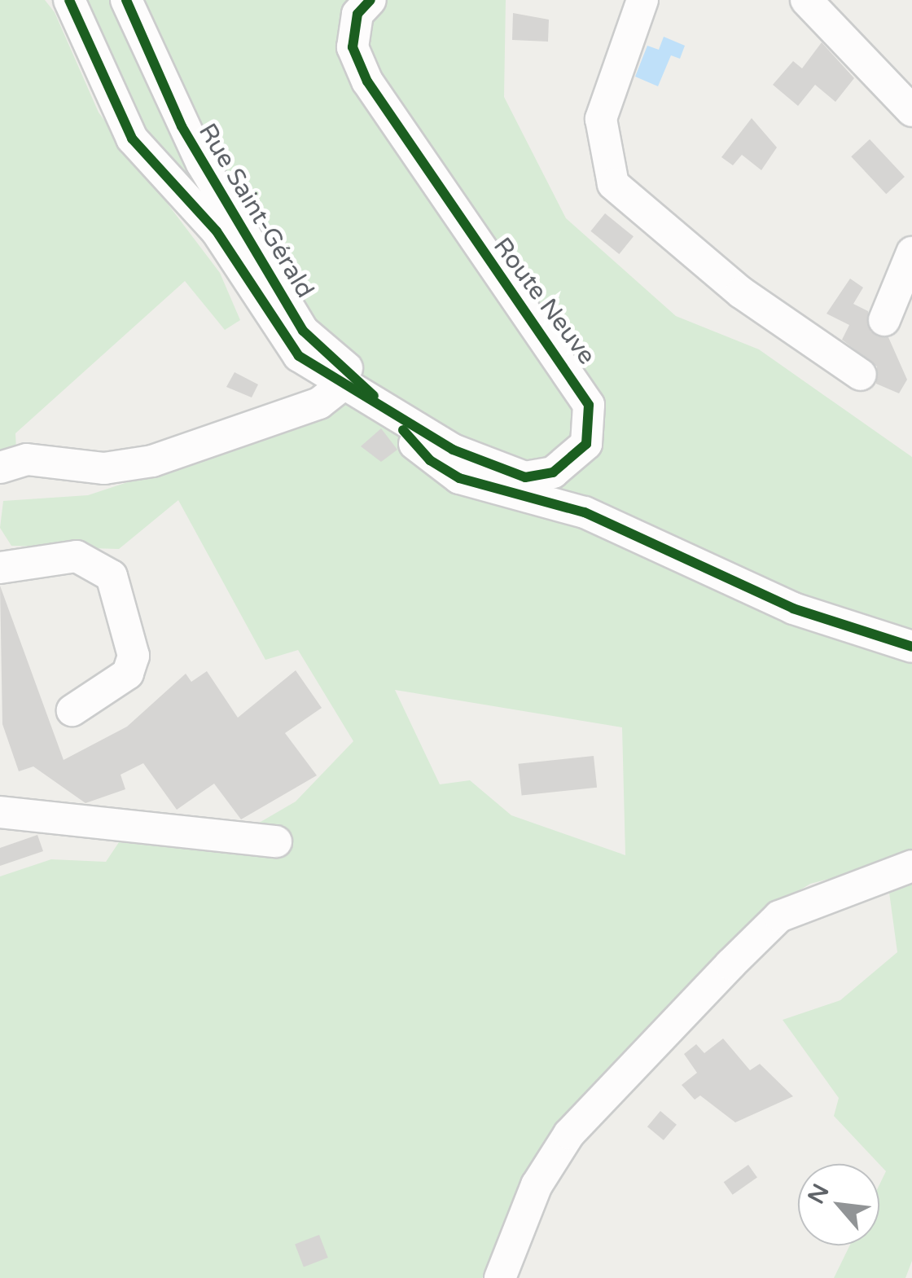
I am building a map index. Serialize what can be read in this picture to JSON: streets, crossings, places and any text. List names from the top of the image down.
{
  "streets": {
    "street": ["Rue Saint-Gérald", "Route Neuve"]
  },
  "crossings": [
    ["Rue Saint-Gérald", "Route Neuve"]
  ],
  "north": "top left"
}
